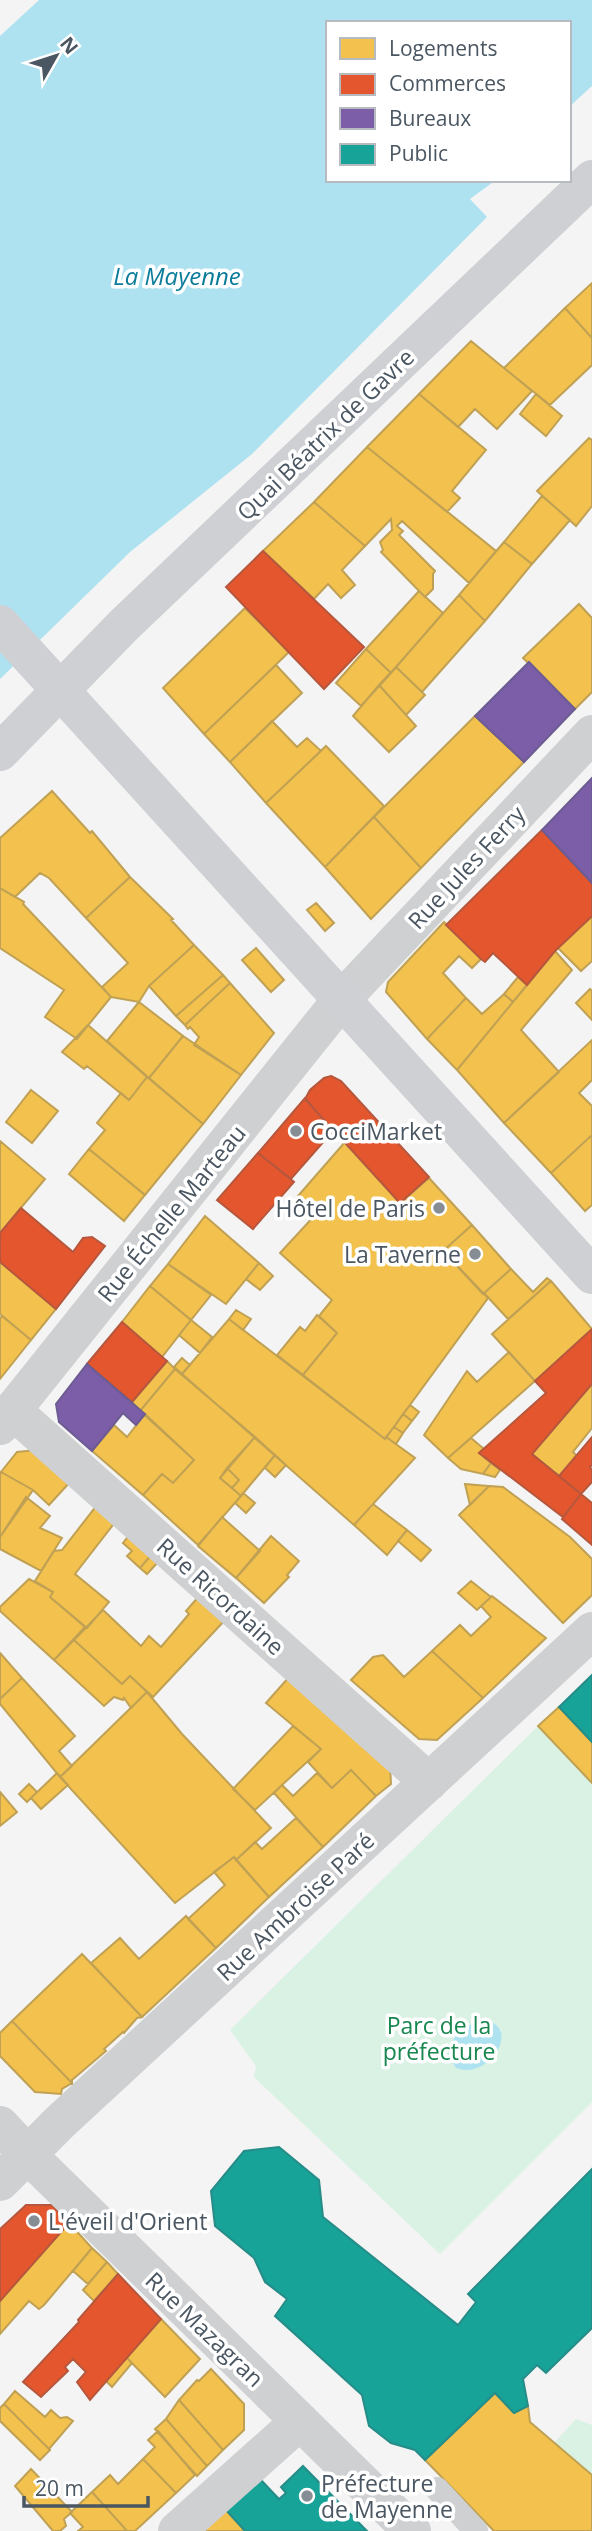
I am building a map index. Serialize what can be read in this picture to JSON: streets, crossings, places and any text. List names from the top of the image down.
{
  "streets": {
    "main road": ["Quai Béatrix de Gavre"],
    "street": [
      "Rue Jules Ferry",
      "Rue Échelle Marteau",
      "Rue Ricordaine",
      "Rue Ambroise Paré",
      "Rue Mazagran"
    ]
  },
  "crossings": [
    ["Rue Jules Ferry", "Rue Échelle Marteau"],
    ["Rue Échelle Marteau", "Rue Ricordaine"],
    ["Rue Ricordaine", "Rue Ambroise Paré"],
    ["Rue Ambroise Paré", "Rue Mazagran"]
  ],
  "water": ["La Mayenne"],
  "parks": ["Parc de la préfecture"],
  "places": [
    "CocciMarket",
    "Hôtel de Paris",
    "La Taverne",
    "L'éveil d'Orient",
    "Préfecture de Mayenne"
  ],
  "legend": [
    "Logements",
    "Commerces",
    "Bureaux",
    "Public"
  ],
  "scale_bar": "20 m",
  "north": "top right"
}
